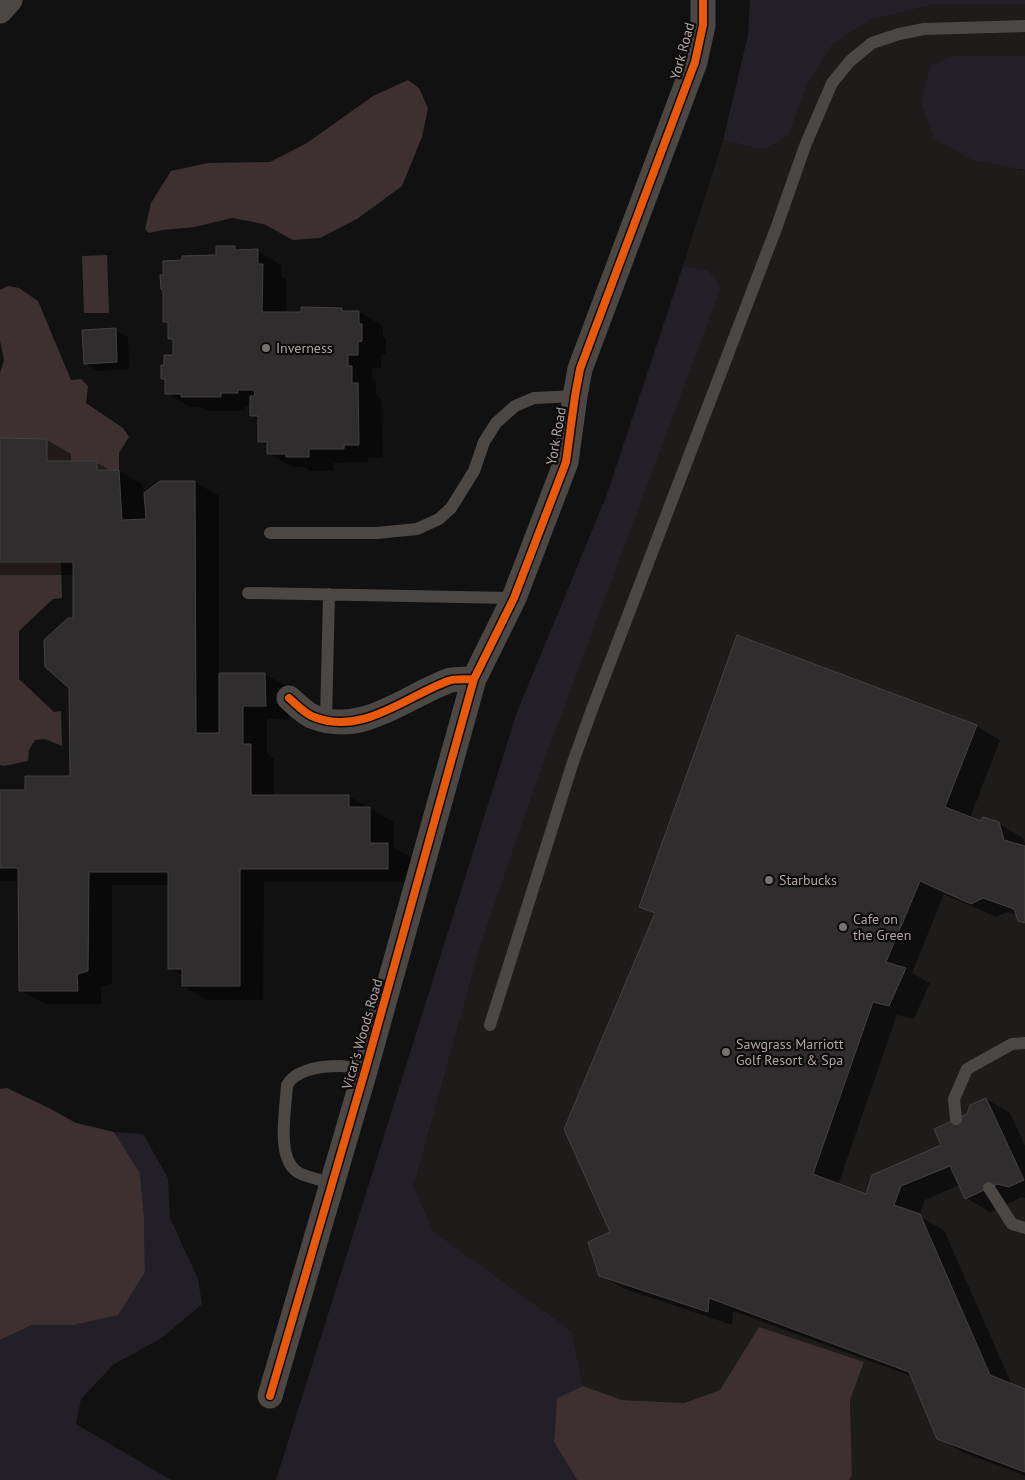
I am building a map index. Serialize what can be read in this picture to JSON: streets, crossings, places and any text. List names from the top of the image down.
{
  "streets": {
    "street": ["York Road", "Vicar's Woods Road"]
  },
  "crossings": [
    ["York Road", "Vicar's Woods Road"]
  ],
  "places": [
    "Inverness",
    "Starbucks",
    "Cafe on the Green",
    "Sawgrass Marriott Golf Resort & Spa"
  ]
}
